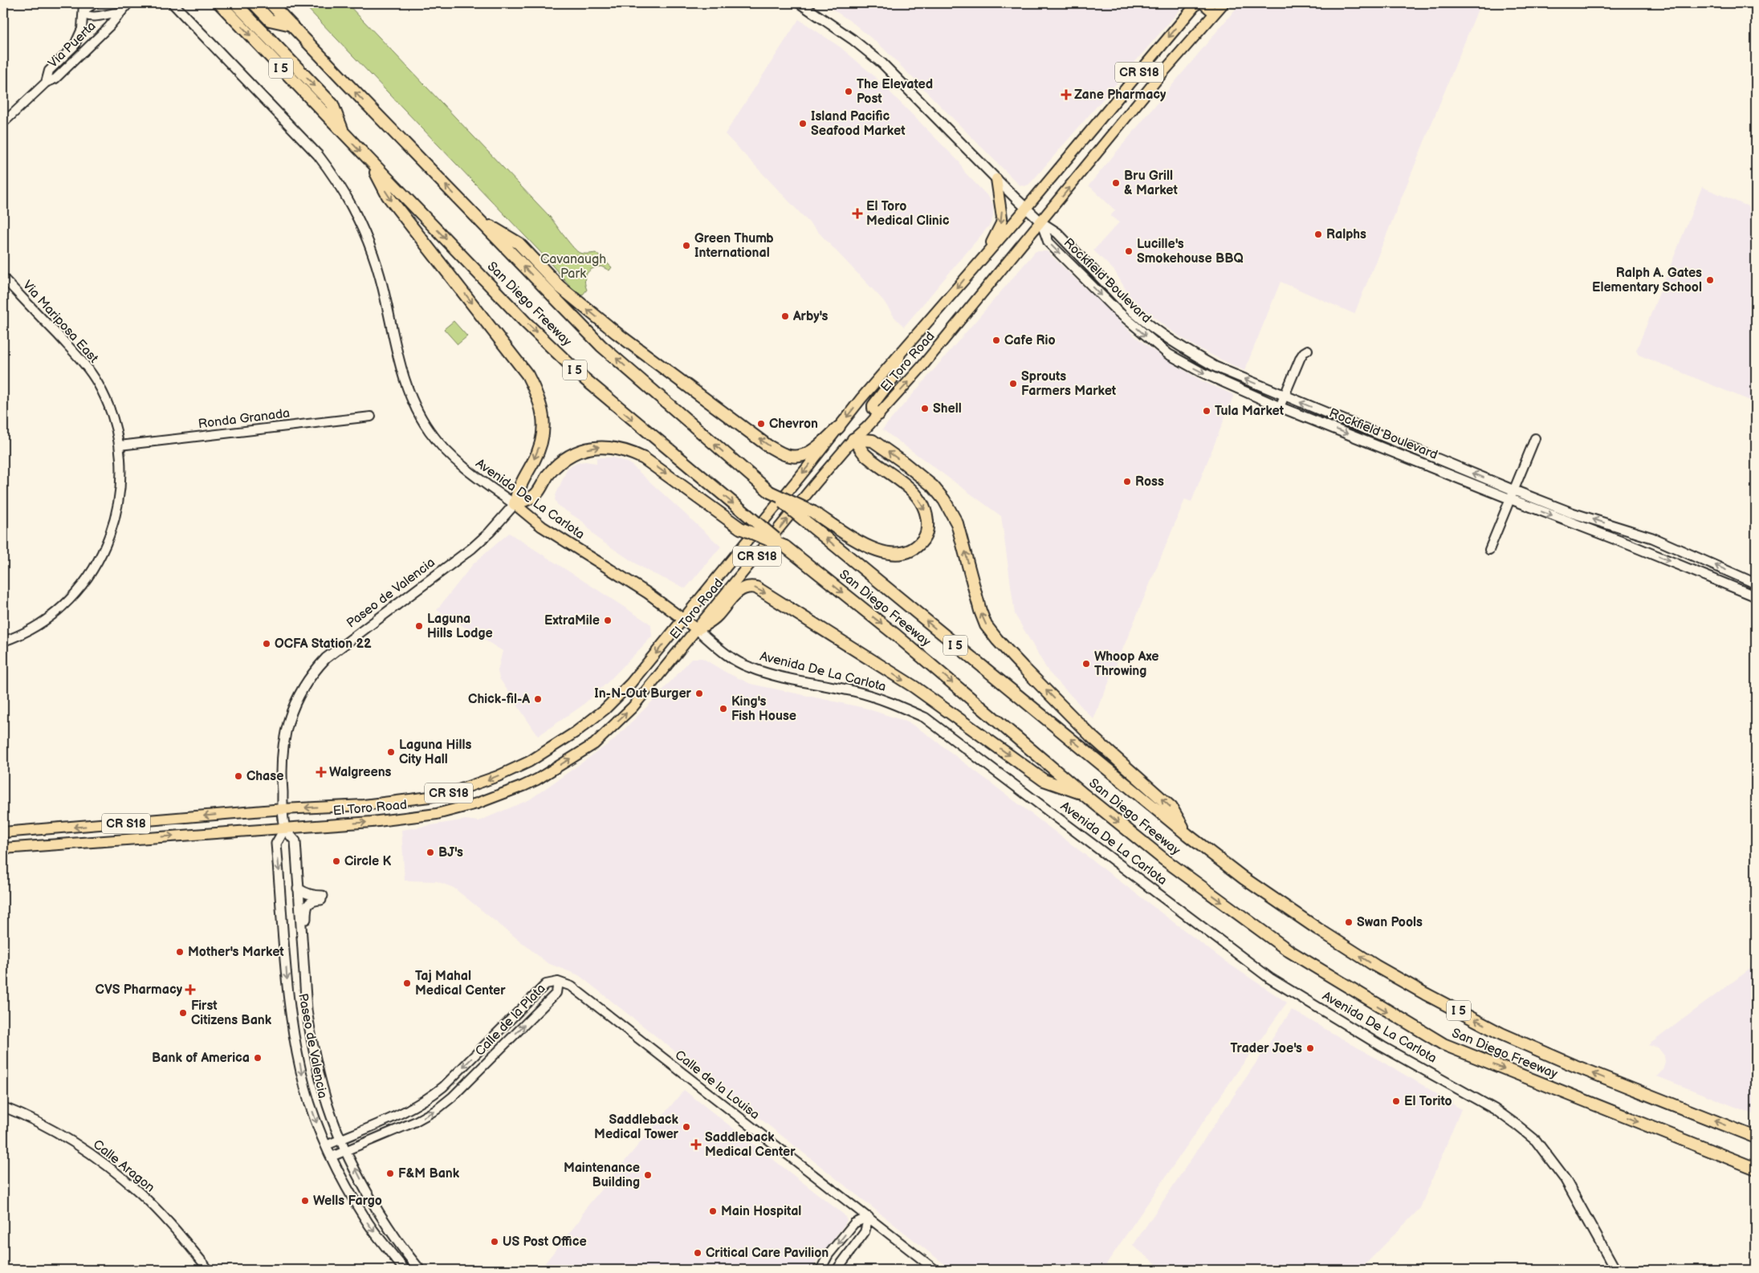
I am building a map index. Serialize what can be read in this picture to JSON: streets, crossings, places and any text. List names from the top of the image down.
{
  "streets": {
    "highway": ["I 5", "San Diego Freeway"],
    "main road": [
      "CR S18",
      "Rockfield Boulevard",
      "El Toro Road",
      "Avenida De La Carlota",
      "Paseo de Valencia"
    ],
    "street": [
      "Via Puerta",
      "Via Mariposa East",
      "Ronda Granada",
      "Calle de la Plata",
      "Calle de la Louisa",
      "Calle Aragon"
    ]
  },
  "crossings": [
    ["Rockfield Boulevard", "El Toro Road"],
    ["Via Mariposa East", "Ronda Granada"],
    ["El Toro Road", "Avenida De La Carlota"],
    ["El Toro Road", "Paseo de Valencia"],
    ["Avenida De La Carlota", "Paseo de Valencia"],
    ["Paseo de Valencia", "Calle de la Plata"],
    ["Calle de la Plata", "Calle de la Louisa"]
  ],
  "parks": ["Cavanaugh Park"],
  "places": {
    "other": [
      "The Elevated Post",
      "Island Pacific Seafood Market",
      "Bru Grill & Market",
      "Ralphs",
      "Green Thumb International",
      "Lucille's Smokehouse BBQ",
      "Ralph A. Gates Elementary School",
      "Arby's",
      "Cafe Rio",
      "Sprouts Farmers Market",
      "Shell",
      "Tula Market",
      "Chevron",
      "Ross",
      "ExtraMile",
      "Laguna Hills Lodge",
      "OCFA Station 22",
      "Whoop Axe Throwing",
      "In-N-Out Burger",
      "Chick-fil-A",
      "King's Fish House",
      "Laguna Hills City Hall",
      "Chase",
      "BJ's",
      "Circle K",
      "Swan Pools",
      "Mother's Market",
      "Taj Mahal Medical Center",
      "First Citizens Bank",
      "Trader Joe's",
      "Bank of America",
      "El Torito",
      "Saddleback Medical Tower",
      "F&M Bank",
      "Maintenance Building",
      "Wells Fargo",
      "Main Hospital",
      "US Post Office",
      "Critical Care Pavilion"
    ],
    "health": [
      "Zane Pharmacy",
      "El Toro Medical Clinic",
      "Walgreens",
      "CVS Pharmacy",
      "Saddleback Medical Center"
    ]
  }
}
